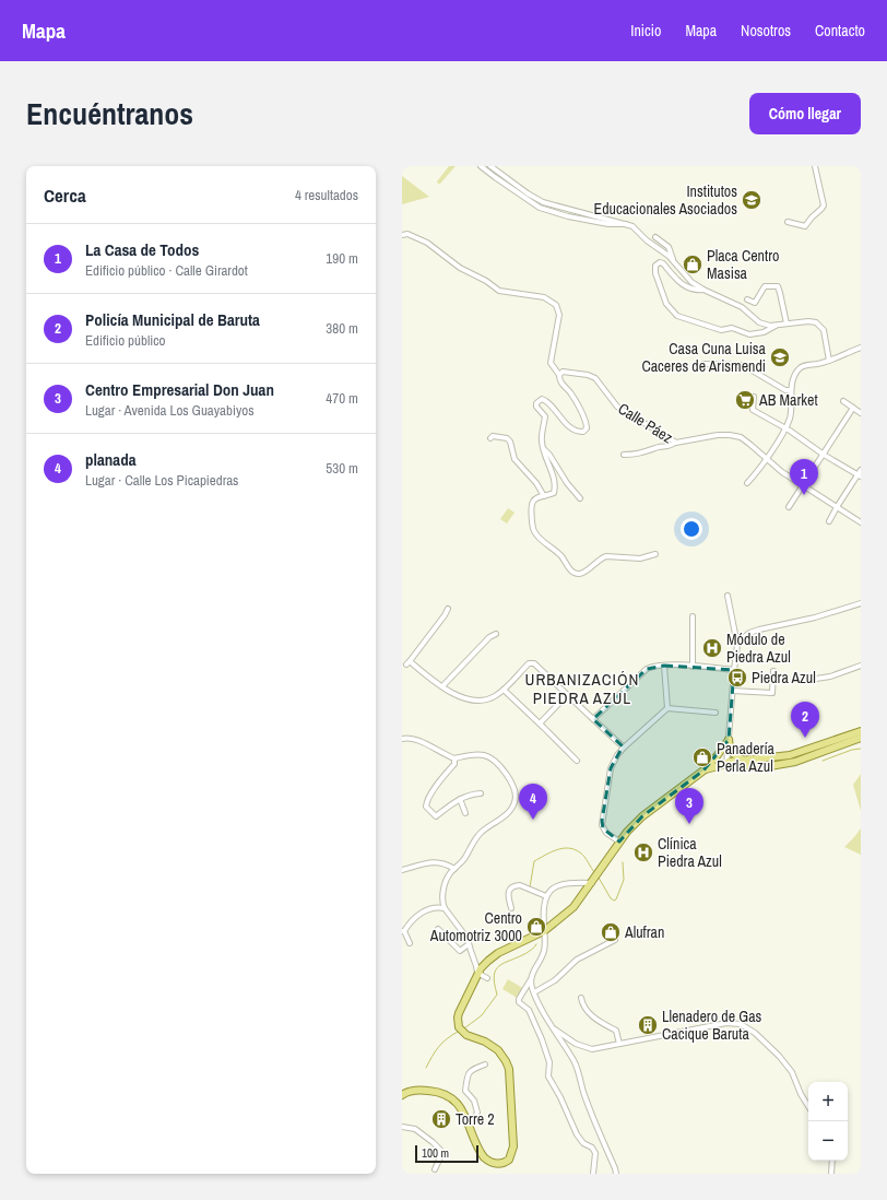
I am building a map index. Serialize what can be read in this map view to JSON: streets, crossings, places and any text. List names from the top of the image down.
{
  "streets": {
    "street": ["Calle Páez"]
  },
  "districts": ["URBANIZACIÓN PIEDRA AZUL"],
  "places": {
    "school or university": ["Institutos Educacionales Asociados", "Casa Cuna Luisa Caceres de Arismendi"],
    "shop": [
      "Placa Centro Masisa",
      "Panadería Perla Azul",
      "Centro Automotriz 3000",
      "Alufran"
    ],
    "supermarket": ["AB Market"],
    "hospital": ["Módulo de Piedra Azul", "Clínica Piedra Azul"],
    "bus stop": ["Piedra Azul"],
    "building": ["Llenadero de Gas Cacique Baruta", "Torre 2"]
  },
  "scale_bar": "100 m",
  "page": {
    "header": "Mapa",
    "nav": [
      "Inicio",
      "Mapa",
      "Nosotros",
      "Contacto"
    ],
    "title": "Encuéntranos",
    "buttons": "Cómo llegar",
    "heading": ["Cerca", "4 resultados"],
    "list": [
      {
        "mark": "1",
        "name": "La Casa de Todos",
        "note": "Edificio público · Calle Girardot",
        "value": "190 m"
      },
      {
        "mark": "2",
        "name": "Policía Municipal de Baruta",
        "note": "Edificio público",
        "value": "380 m"
      },
      {
        "mark": "3",
        "name": "Centro Empresarial Don Juan",
        "note": "Lugar · Avenida Los Guayabiyos",
        "value": "470 m"
      },
      {
        "mark": "4",
        "name": "planada",
        "note": "Lugar · Calle Los Picapiedras",
        "value": "530 m"
      }
    ],
    "pins": [
      "1",
      "2",
      "4",
      "3"
    ],
    "map_buttons": ["+", "−"],
    "scale": "100 m"
  }
}
